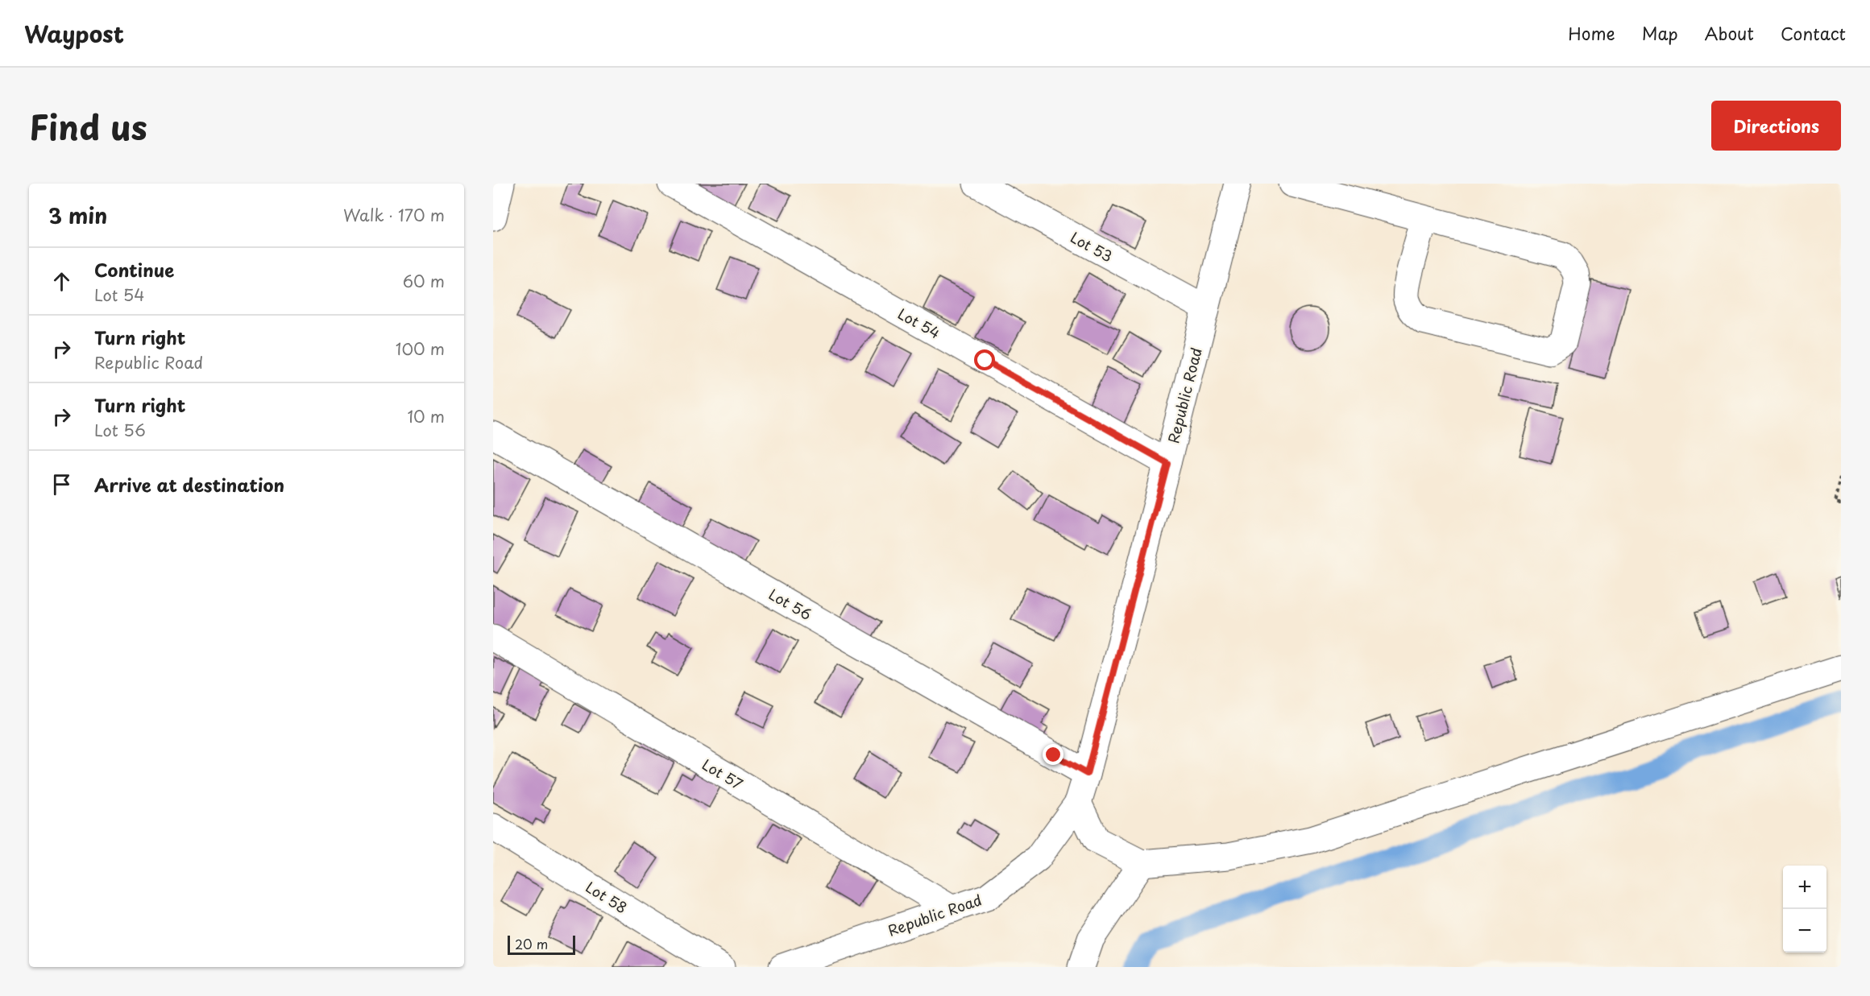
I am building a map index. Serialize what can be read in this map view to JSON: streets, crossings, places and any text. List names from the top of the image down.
{
  "streets": {
    "street": [
      "Lot 53",
      "Lot 54",
      "Republic Road",
      "Lot 56",
      "Lot 57",
      "Lot 58"
    ]
  },
  "crossings": [
    ["Lot 53", "Republic Road"],
    ["Lot 54", "Republic Road"],
    ["Republic Road", "Lot 56"],
    ["Republic Road", "Lot 57"]
  ],
  "scale_bar": "20 m",
  "page": {
    "header": "Waypost",
    "nav": [
      "Home",
      "Map",
      "About",
      "Contact"
    ],
    "title": "Find us",
    "buttons": "Directions",
    "heading": ["3 min", "Walk · 170 m"],
    "list": [
      ["Continue", "Lot 54", "60 m"],
      ["Turn right", "Republic Road", "100 m"],
      ["Turn right", "Lot 56", "10 m"],
      "Arrive at destination"
    ],
    "map_buttons": ["+", "−"],
    "scale": "20 m"
  }
}
